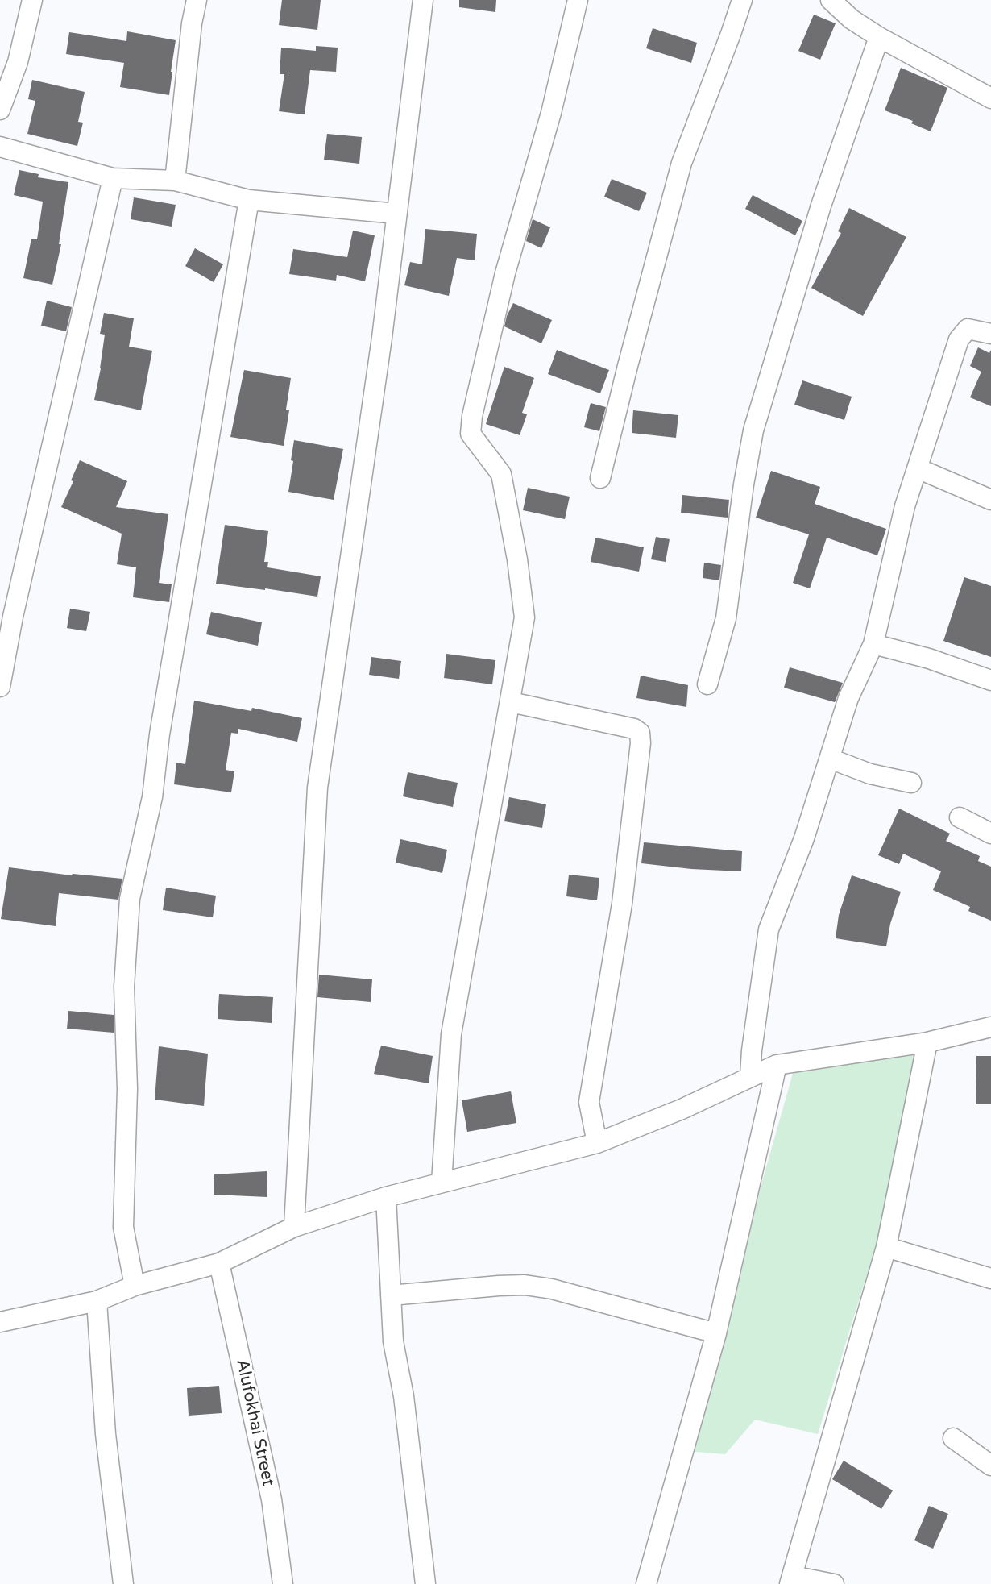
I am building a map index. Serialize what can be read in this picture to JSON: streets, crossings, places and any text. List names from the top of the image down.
{
  "streets": {
    "street": ["Alufokhai Street"]
  }
}
